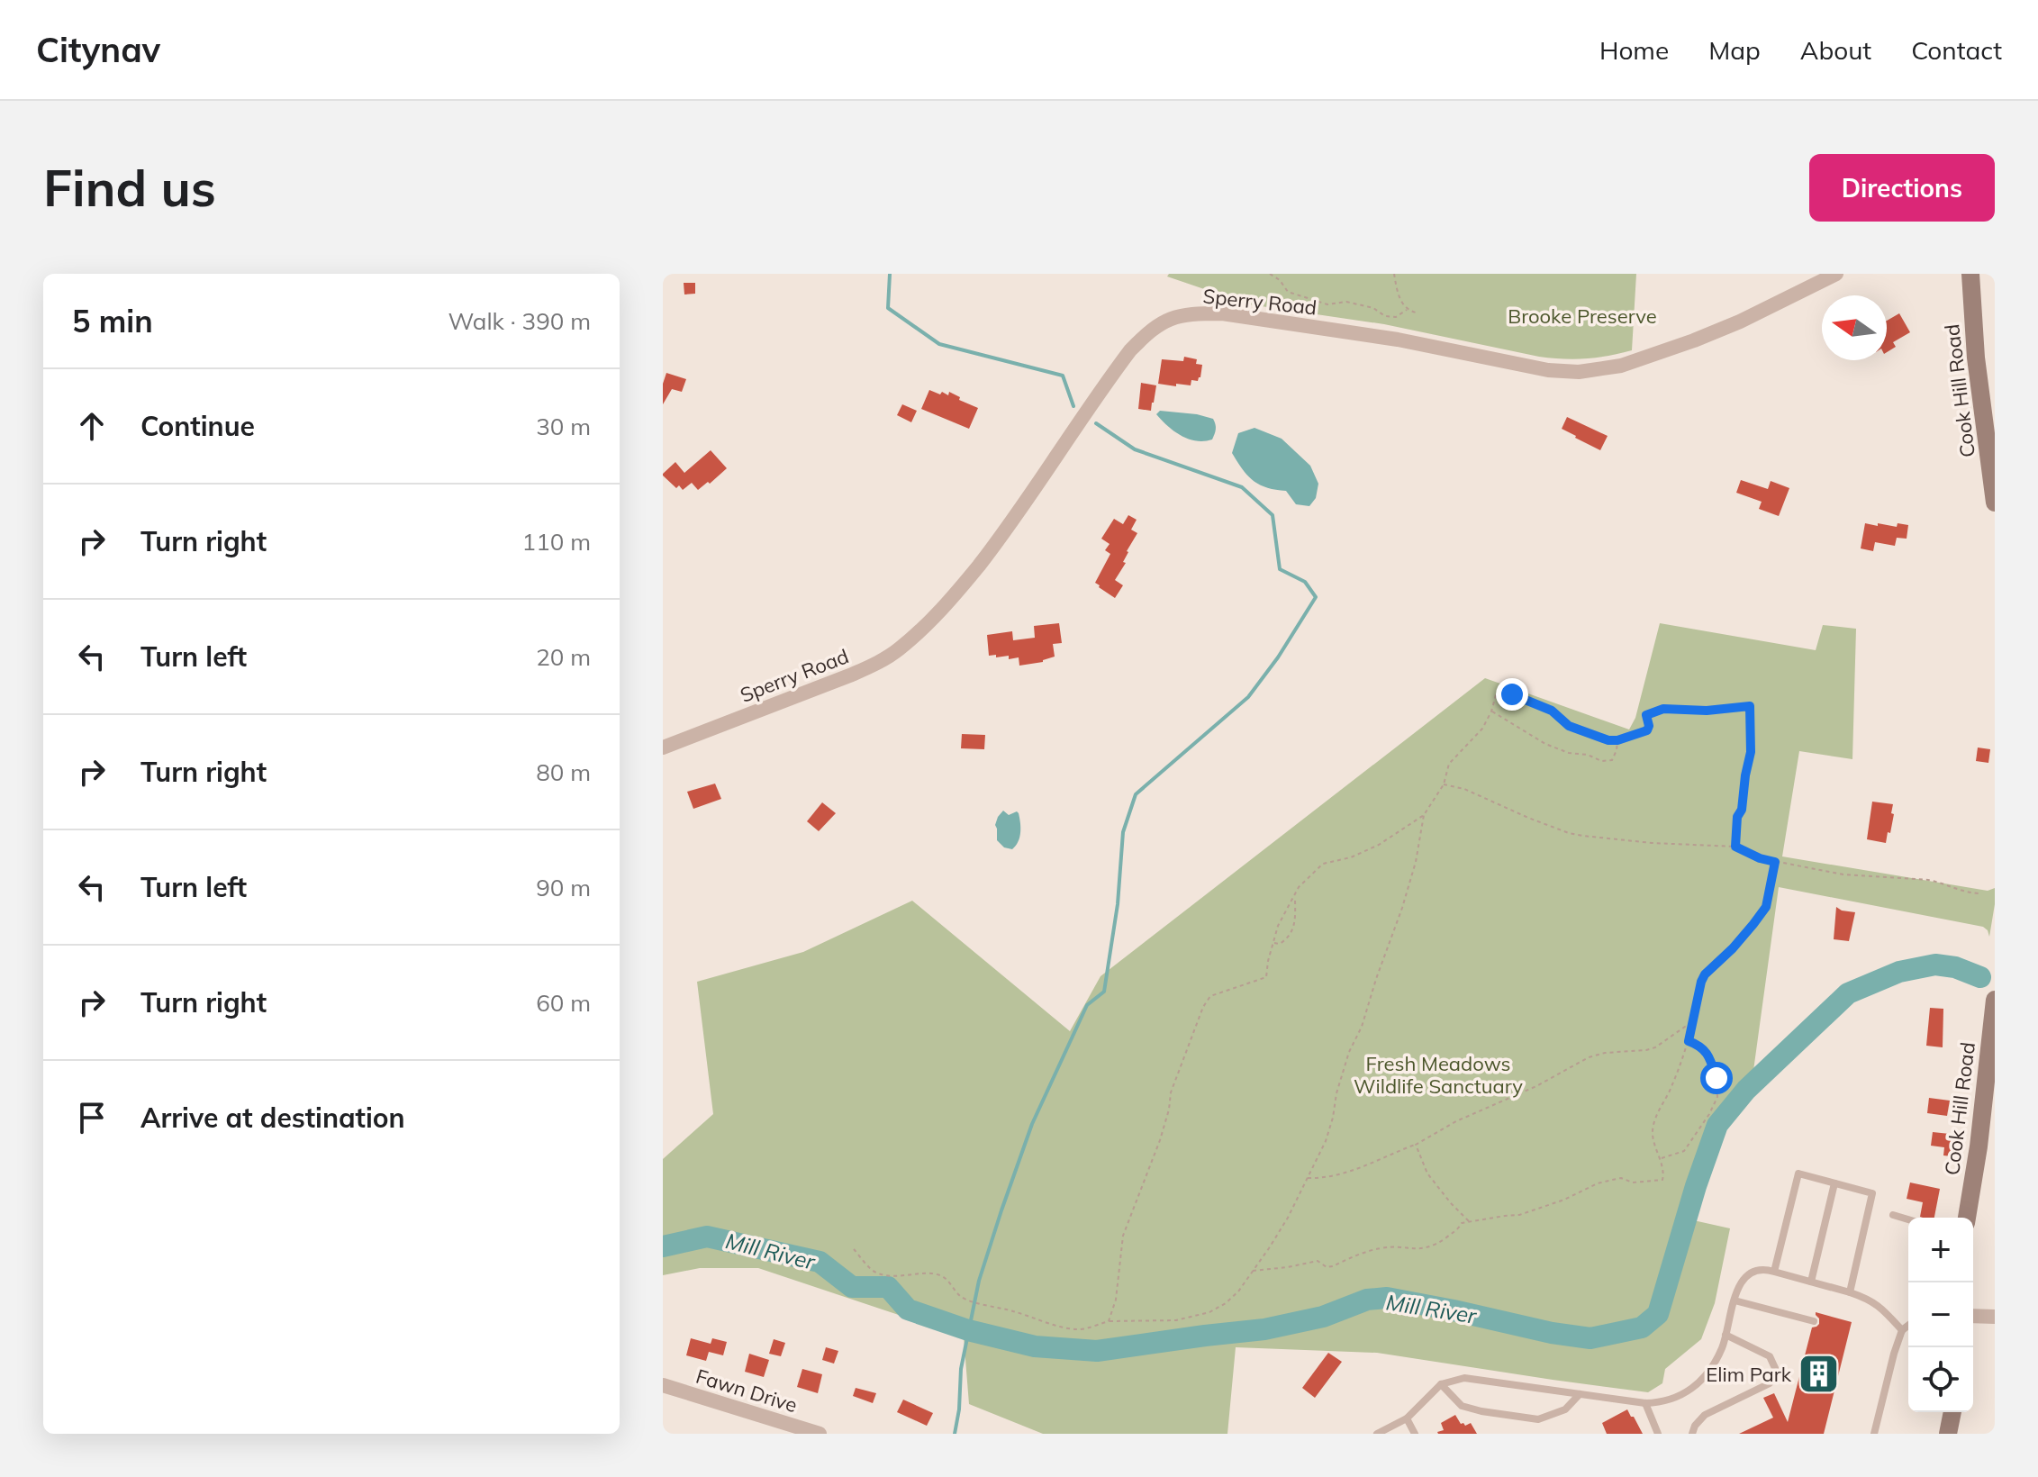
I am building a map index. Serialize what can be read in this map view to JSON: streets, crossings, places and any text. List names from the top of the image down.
{
  "streets": {
    "street": ["Sperry Road", "Cook Hill Road", "Fawn Drive"]
  },
  "water": ["Mill River"],
  "parks": ["Brooke Preserve", "Fresh Meadows Wildlife Sanctuary"],
  "places": {
    "building": ["Elim Park"]
  },
  "north": "left",
  "page": {
    "header": "Citynav",
    "nav": [
      "Home",
      "Map",
      "About",
      "Contact"
    ],
    "buttons": "Directions",
    "title": "Find us",
    "heading": ["5 min", "Walk · 390 m"],
    "list": [
      ["Continue", "30 m"],
      ["Turn right", "110 m"],
      ["Turn left", "20 m"],
      ["Turn right", "80 m"],
      ["Turn left", "90 m"],
      ["Turn right", "60 m"],
      "Arrive at destination"
    ],
    "map_buttons": ["+", "−"]
  }
}
